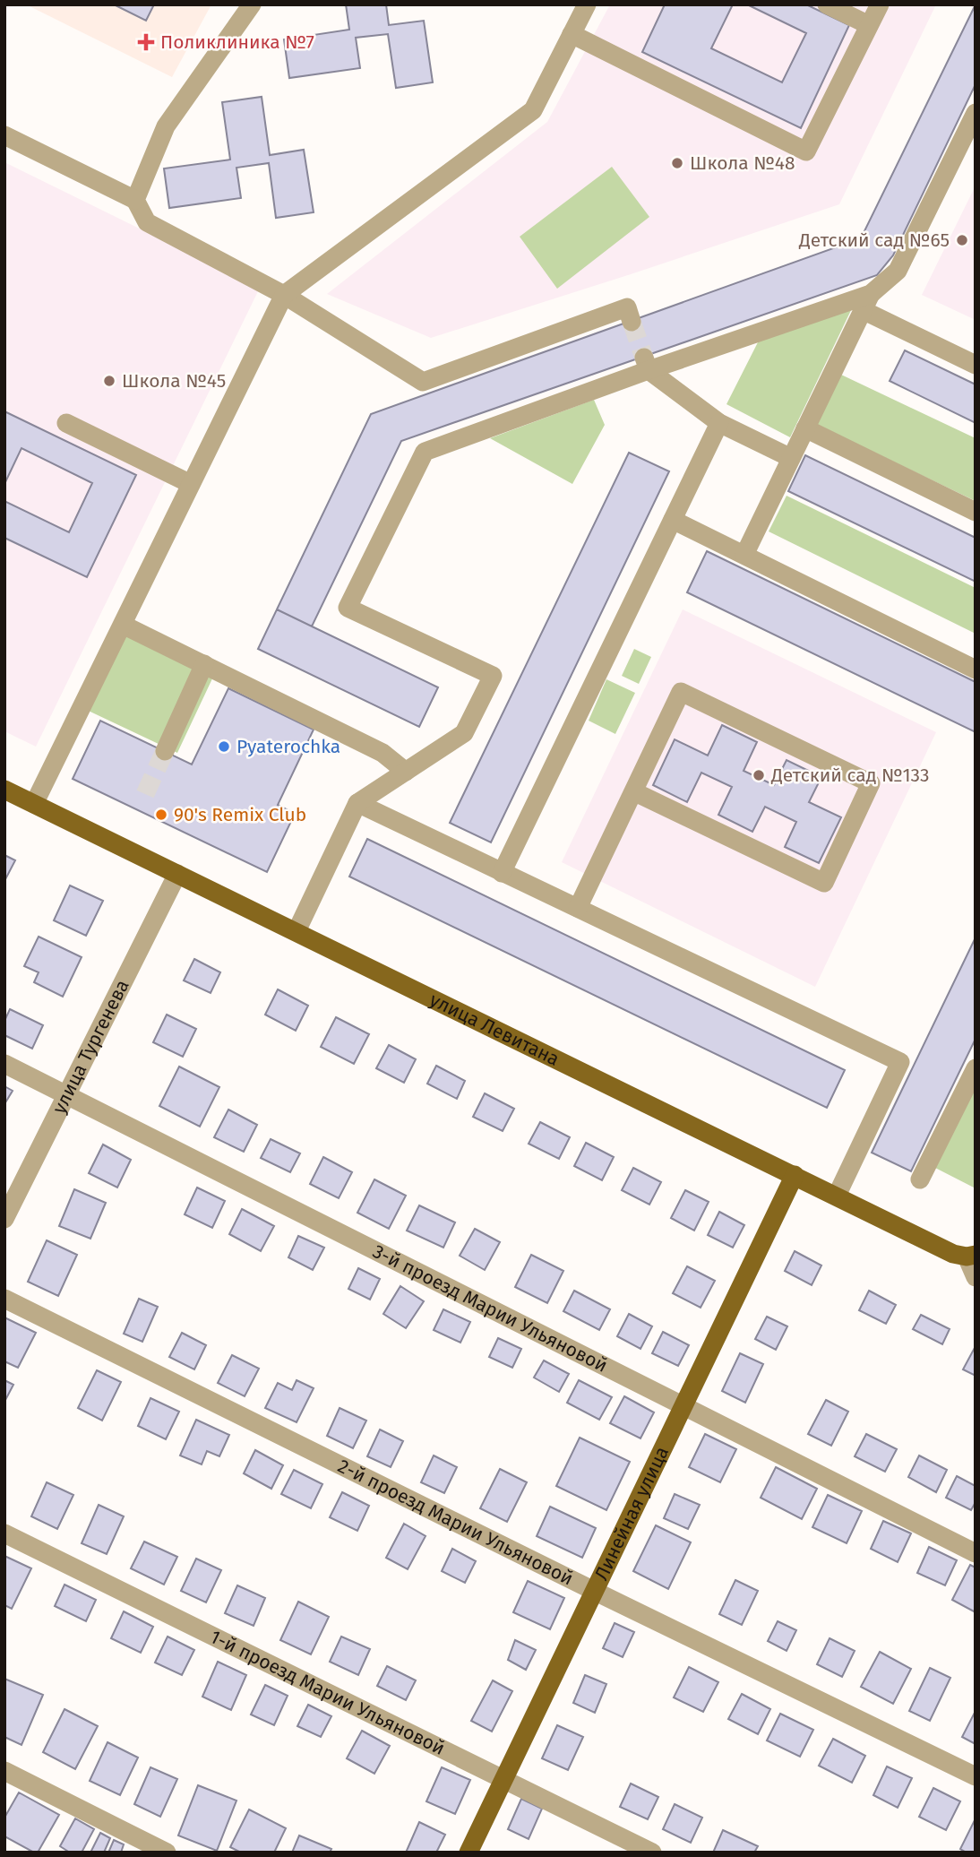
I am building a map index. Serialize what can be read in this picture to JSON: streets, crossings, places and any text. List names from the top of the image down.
{
  "streets": {
    "main road": ["улица Левитана", "Линейная улица"],
    "street": [
      "улица Тургенева",
      "3-й проезд Марии Ульяновой",
      "2-й проезд Марии Ульяновой",
      "1-й проезд Марии Ульяновой"
    ]
  },
  "crossings": [
    ["улица Левитана", "улица Тургенева"],
    ["улица Левитана", "Линейная улица"],
    ["улица Тургенева", "3-й проезд Марии Ульяновой"],
    ["3-й проезд Марии Ульяновой", "Линейная улица"],
    ["Линейная улица", "2-й проезд Марии Ульяновой"],
    ["Линейная улица", "1-й проезд Марии Ульяновой"]
  ],
  "places": {
    "health": ["Поликлиника №7"],
    "other": [
      "Школа №48",
      "Детский сад №65",
      "Школа №45",
      "Pyaterochka",
      "Детский сад №133",
      "90's Remix Club"
    ]
  }
}
